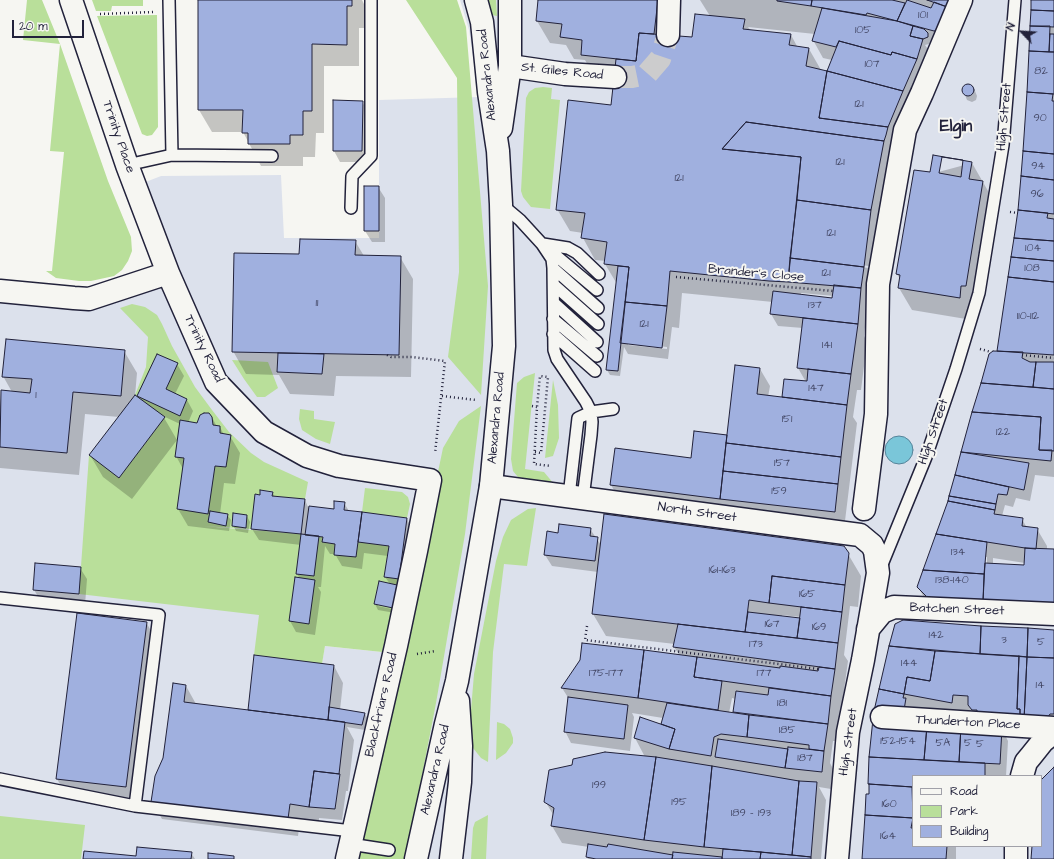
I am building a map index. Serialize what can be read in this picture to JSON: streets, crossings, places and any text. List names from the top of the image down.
{
  "streets": {
    "main road": [
      "St. Giles Road",
      "Alexandra Road",
      "High Street",
      "Trinity Place",
      "Trinity Road",
      "North Street",
      "Batchen Street",
      "Blackfriars Road",
      "Thunderton Place"
    ],
    "path": ["Brander's Close"]
  },
  "crossings": [
    ["St. Giles Road", "Alexandra Road"],
    ["Alexandra Road", "North Street"],
    ["High Street", "North Street"],
    ["High Street", "Batchen Street"],
    ["Trinity Place", "Trinity Road"],
    ["Trinity Road", "Blackfriars Road"]
  ],
  "districts": ["Elgin"],
  "house_numbers": [
    "101",
    "105",
    "107",
    "82",
    "121",
    "90",
    "121",
    "94",
    "121",
    "96",
    "121",
    "104",
    "108",
    "121",
    "11",
    "137",
    "110-112",
    "121",
    "141",
    "147",
    "1",
    "151",
    "122",
    "157",
    "159",
    "134",
    "161-163",
    "138-140",
    "165",
    "167",
    "169",
    "142",
    "3",
    "5",
    "173",
    "144",
    "175-177",
    "177",
    "14",
    "181",
    "185",
    "152-154",
    "5A",
    "5",
    "5",
    "187",
    "199",
    "195",
    "160",
    "189 - 193",
    "164"
  ],
  "legend": ["Road", "Park", "Building"],
  "scale_bar": "20 m",
  "north": "top left"
}
